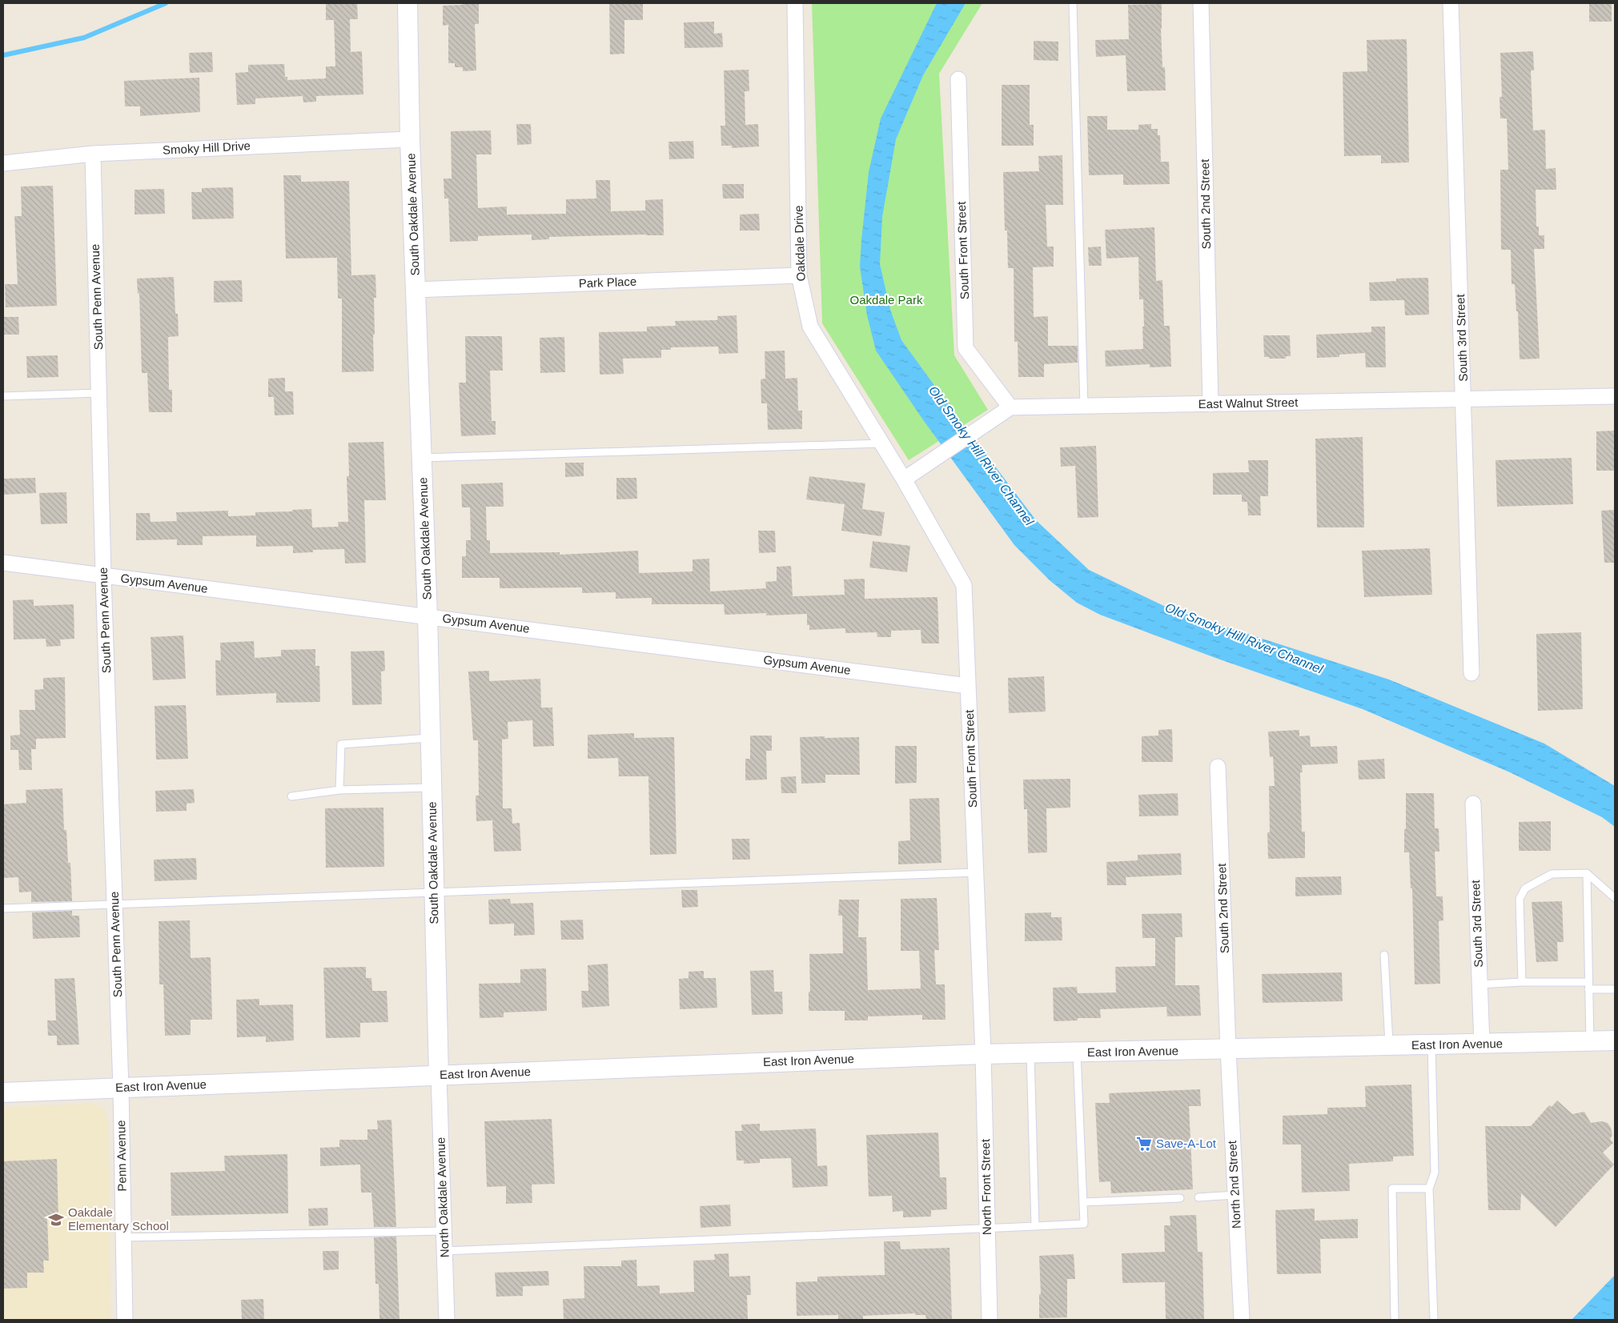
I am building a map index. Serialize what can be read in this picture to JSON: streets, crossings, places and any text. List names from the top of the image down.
{
  "streets": {
    "street": [
      "Smoky Hill Drive",
      "South 2nd Street",
      "South Oakdale Avenue",
      "Oakdale Drive",
      "South Front Street",
      "Park Place",
      "South Penn Avenue",
      "South 3rd Street",
      "East Walnut Street",
      "Gypsum Avenue",
      "East Iron Avenue",
      "Penn Avenue",
      "North 2nd Street",
      "North Front Street",
      "North Oakdale Avenue"
    ]
  },
  "crossings": [
    ["Smoky Hill Drive", "South Oakdale Avenue"],
    ["Smoky Hill Drive", "South Penn Avenue"],
    ["South 2nd Street", "East Walnut Street"],
    ["South 2nd Street", "East Iron Avenue"],
    ["South 2nd Street", "North 2nd Street"],
    ["South Oakdale Avenue", "Park Place"],
    ["South Oakdale Avenue", "Gypsum Avenue"],
    ["South Oakdale Avenue", "East Iron Avenue"],
    ["South Oakdale Avenue", "North Oakdale Avenue"],
    ["Oakdale Drive", "South Front Street"],
    ["Oakdale Drive", "Park Place"],
    ["South Front Street", "East Walnut Street"],
    ["South Front Street", "Gypsum Avenue"],
    ["South Front Street", "East Iron Avenue"],
    ["South Front Street", "North Front Street"],
    ["South Penn Avenue", "Gypsum Avenue"],
    ["South Penn Avenue", "East Iron Avenue"],
    ["South Penn Avenue", "Penn Avenue"],
    ["South 3rd Street", "East Walnut Street"],
    ["South 3rd Street", "East Iron Avenue"],
    ["East Iron Avenue", "Penn Avenue"],
    ["East Iron Avenue", "North 2nd Street"],
    ["East Iron Avenue", "North Front Street"],
    ["East Iron Avenue", "North Oakdale Avenue"]
  ],
  "water": ["Old Smoky Hill River Channel"],
  "parks": ["Oakdale Park"],
  "places": {
    "supermarket": ["Save-A-Lot"],
    "school or university": ["Oakdale Elementary School"]
  }
}
